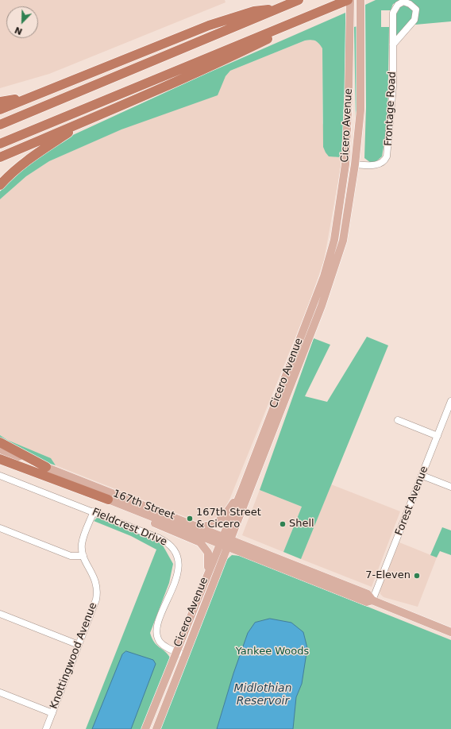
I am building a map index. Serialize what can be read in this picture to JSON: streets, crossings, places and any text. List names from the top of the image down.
{
  "streets": {
    "main road": ["Cicero Avenue", "167th Street"],
    "street": [
      "Frontage Road",
      "Forest Avenue",
      "Fieldcrest Drive",
      "Knottingwood Avenue"
    ]
  },
  "crossings": [
    ["Frontage Road", "Cicero Avenue"],
    ["Cicero Avenue", "167th Street"],
    ["Cicero Avenue", "Fieldcrest Drive"],
    ["Forest Avenue", "167th Street"],
    ["Fieldcrest Drive", "Knottingwood Avenue"]
  ],
  "water": ["Midlothian Reservoir"],
  "parks": ["Yankee Woods"],
  "places": ["167th Street & Cicero", "Shell", "7-Eleven"],
  "north": "bottom left"
}
